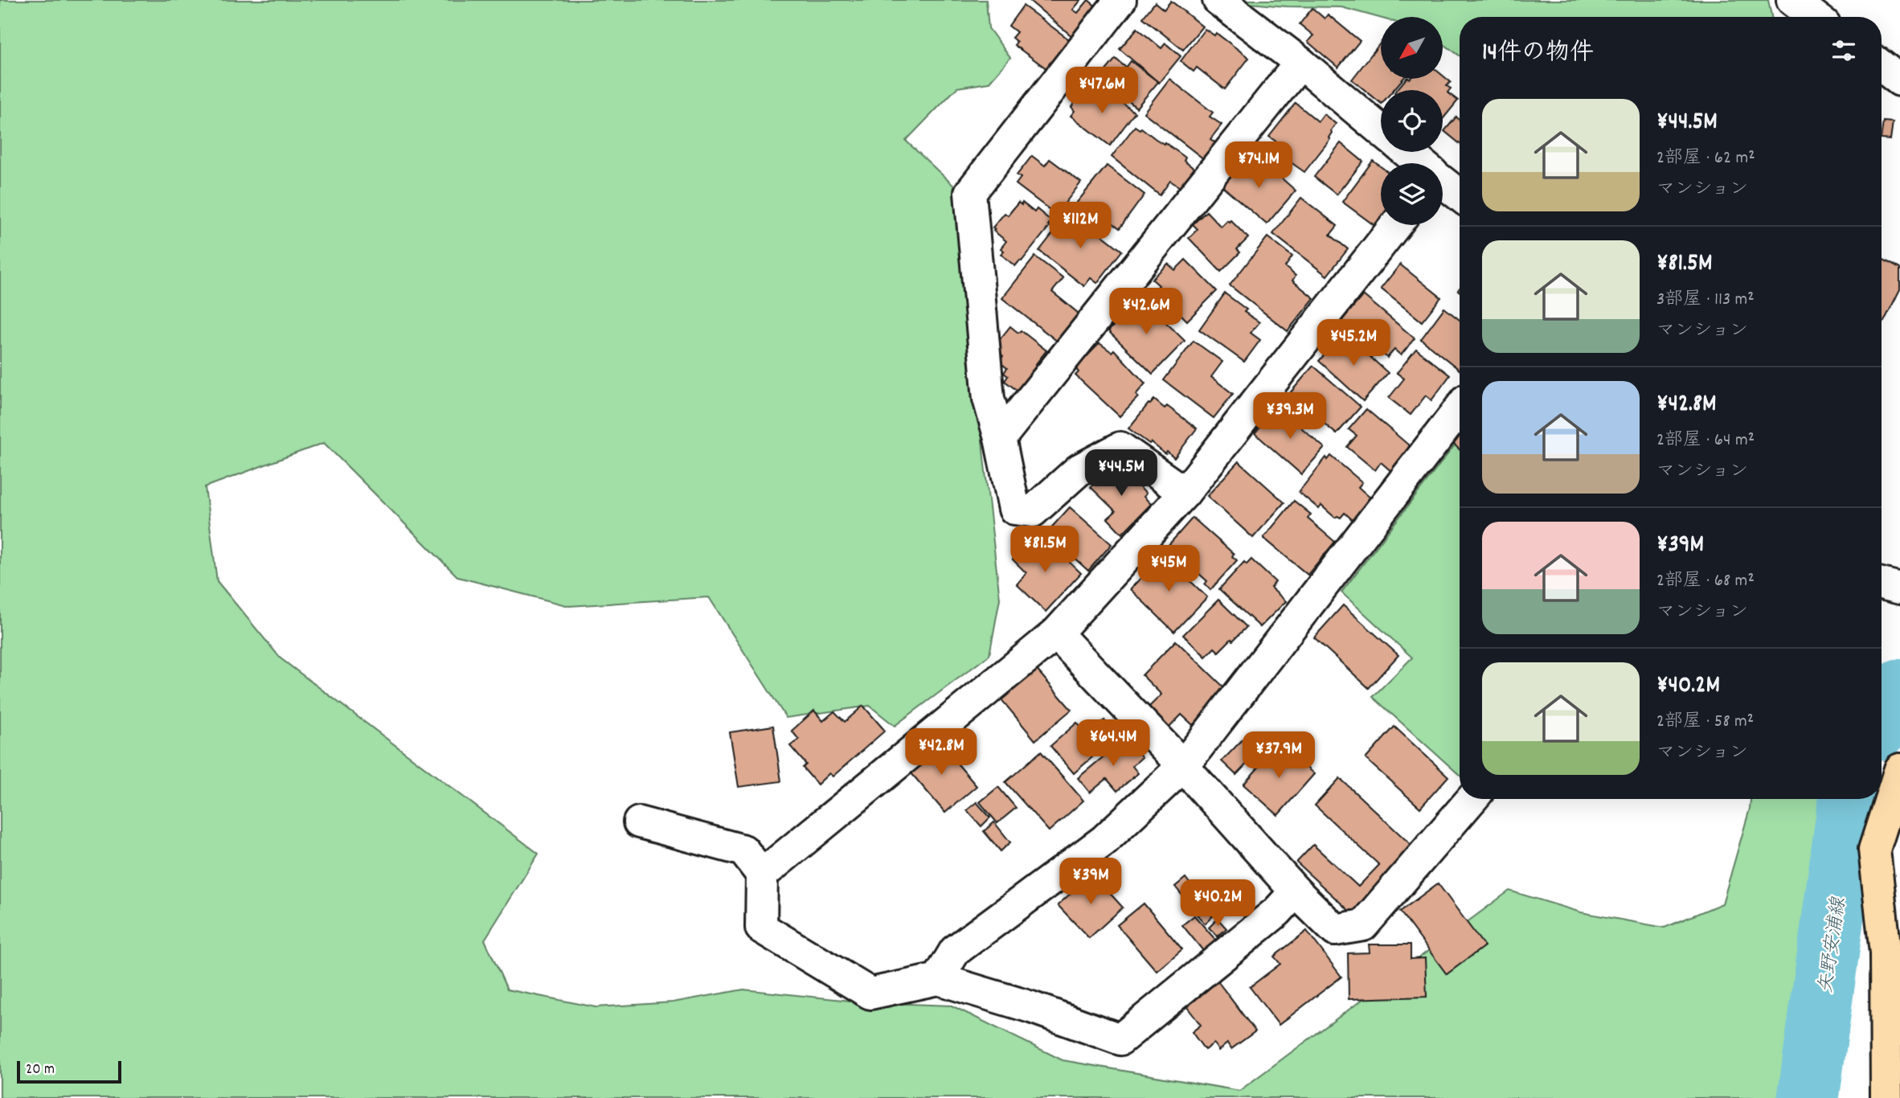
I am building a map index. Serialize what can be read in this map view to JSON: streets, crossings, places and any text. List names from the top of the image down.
{
  "water": ["矢野安浦線"],
  "scale_bar": "20 m",
  "north": "bottom left",
  "page": {
    "heading": "14件の物件",
    "price": [
      "¥47.6M",
      "¥74.1M",
      "¥112M",
      "¥42.6M",
      "¥45.2M",
      "¥39.3M",
      "¥44.5M",
      "¥81.5M",
      "¥45M",
      "¥64.4M",
      "¥42.8M",
      "¥37.9M",
      "¥39M",
      "¥40.2M"
    ],
    "list": [
      {
        "name": "¥44.5M",
        "note": "2部屋 · 62 m² · マンション"
      },
      {
        "name": "¥81.5M",
        "note": "3部屋 · 113 m² · マンション"
      },
      {
        "name": "¥42.8M",
        "note": "2部屋 · 64 m² · マンション"
      },
      {
        "name": "¥39M",
        "note": "2部屋 · 68 m² · マンション"
      },
      {
        "name": "¥40.2M",
        "note": "2部屋 · 58 m² · マンション"
      }
    ],
    "scale": "20 m"
  }
}
